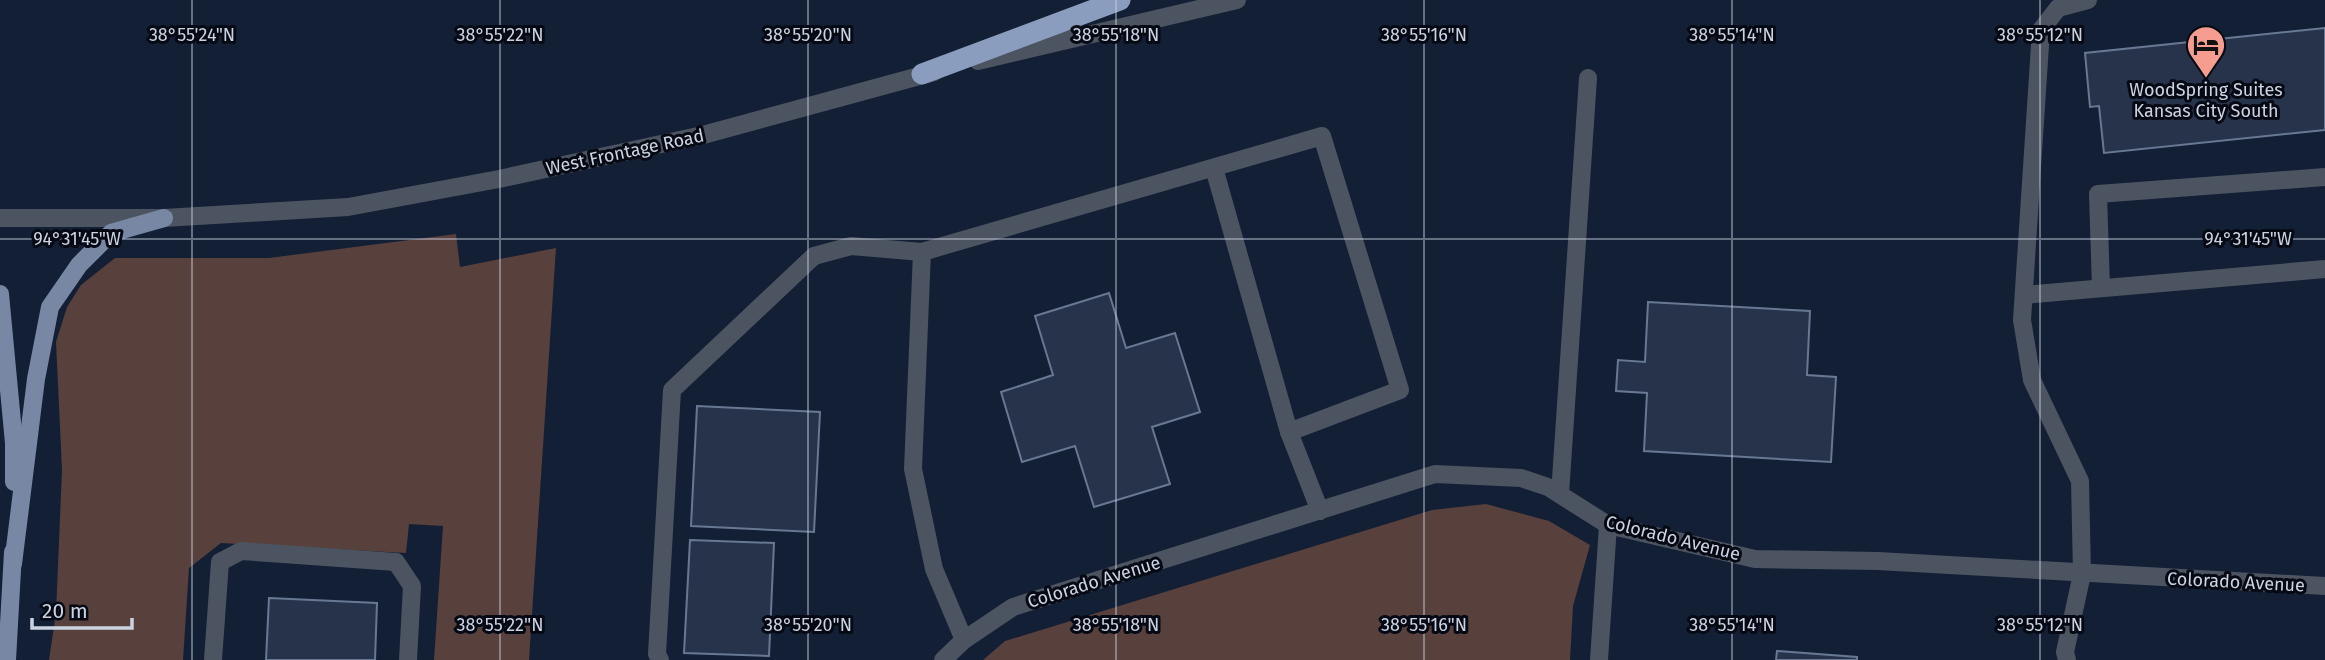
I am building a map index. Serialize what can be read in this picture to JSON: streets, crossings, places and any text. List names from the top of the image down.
{
  "streets": {
    "street": ["West Frontage Road", "Colorado Avenue"]
  },
  "places": {
    "hotel": ["WoodSpring Suites Kansas City South"]
  },
  "scale_bar": "20 m",
  "coordinates": [
    "38°55'24\"N",
    "38°55'22\"N",
    "38°55'20\"N",
    "38°55'18\"N",
    "38°55'16\"N",
    "38°55'14\"N",
    "38°55'12\"N",
    "94°31'45\"W"
  ]
}
